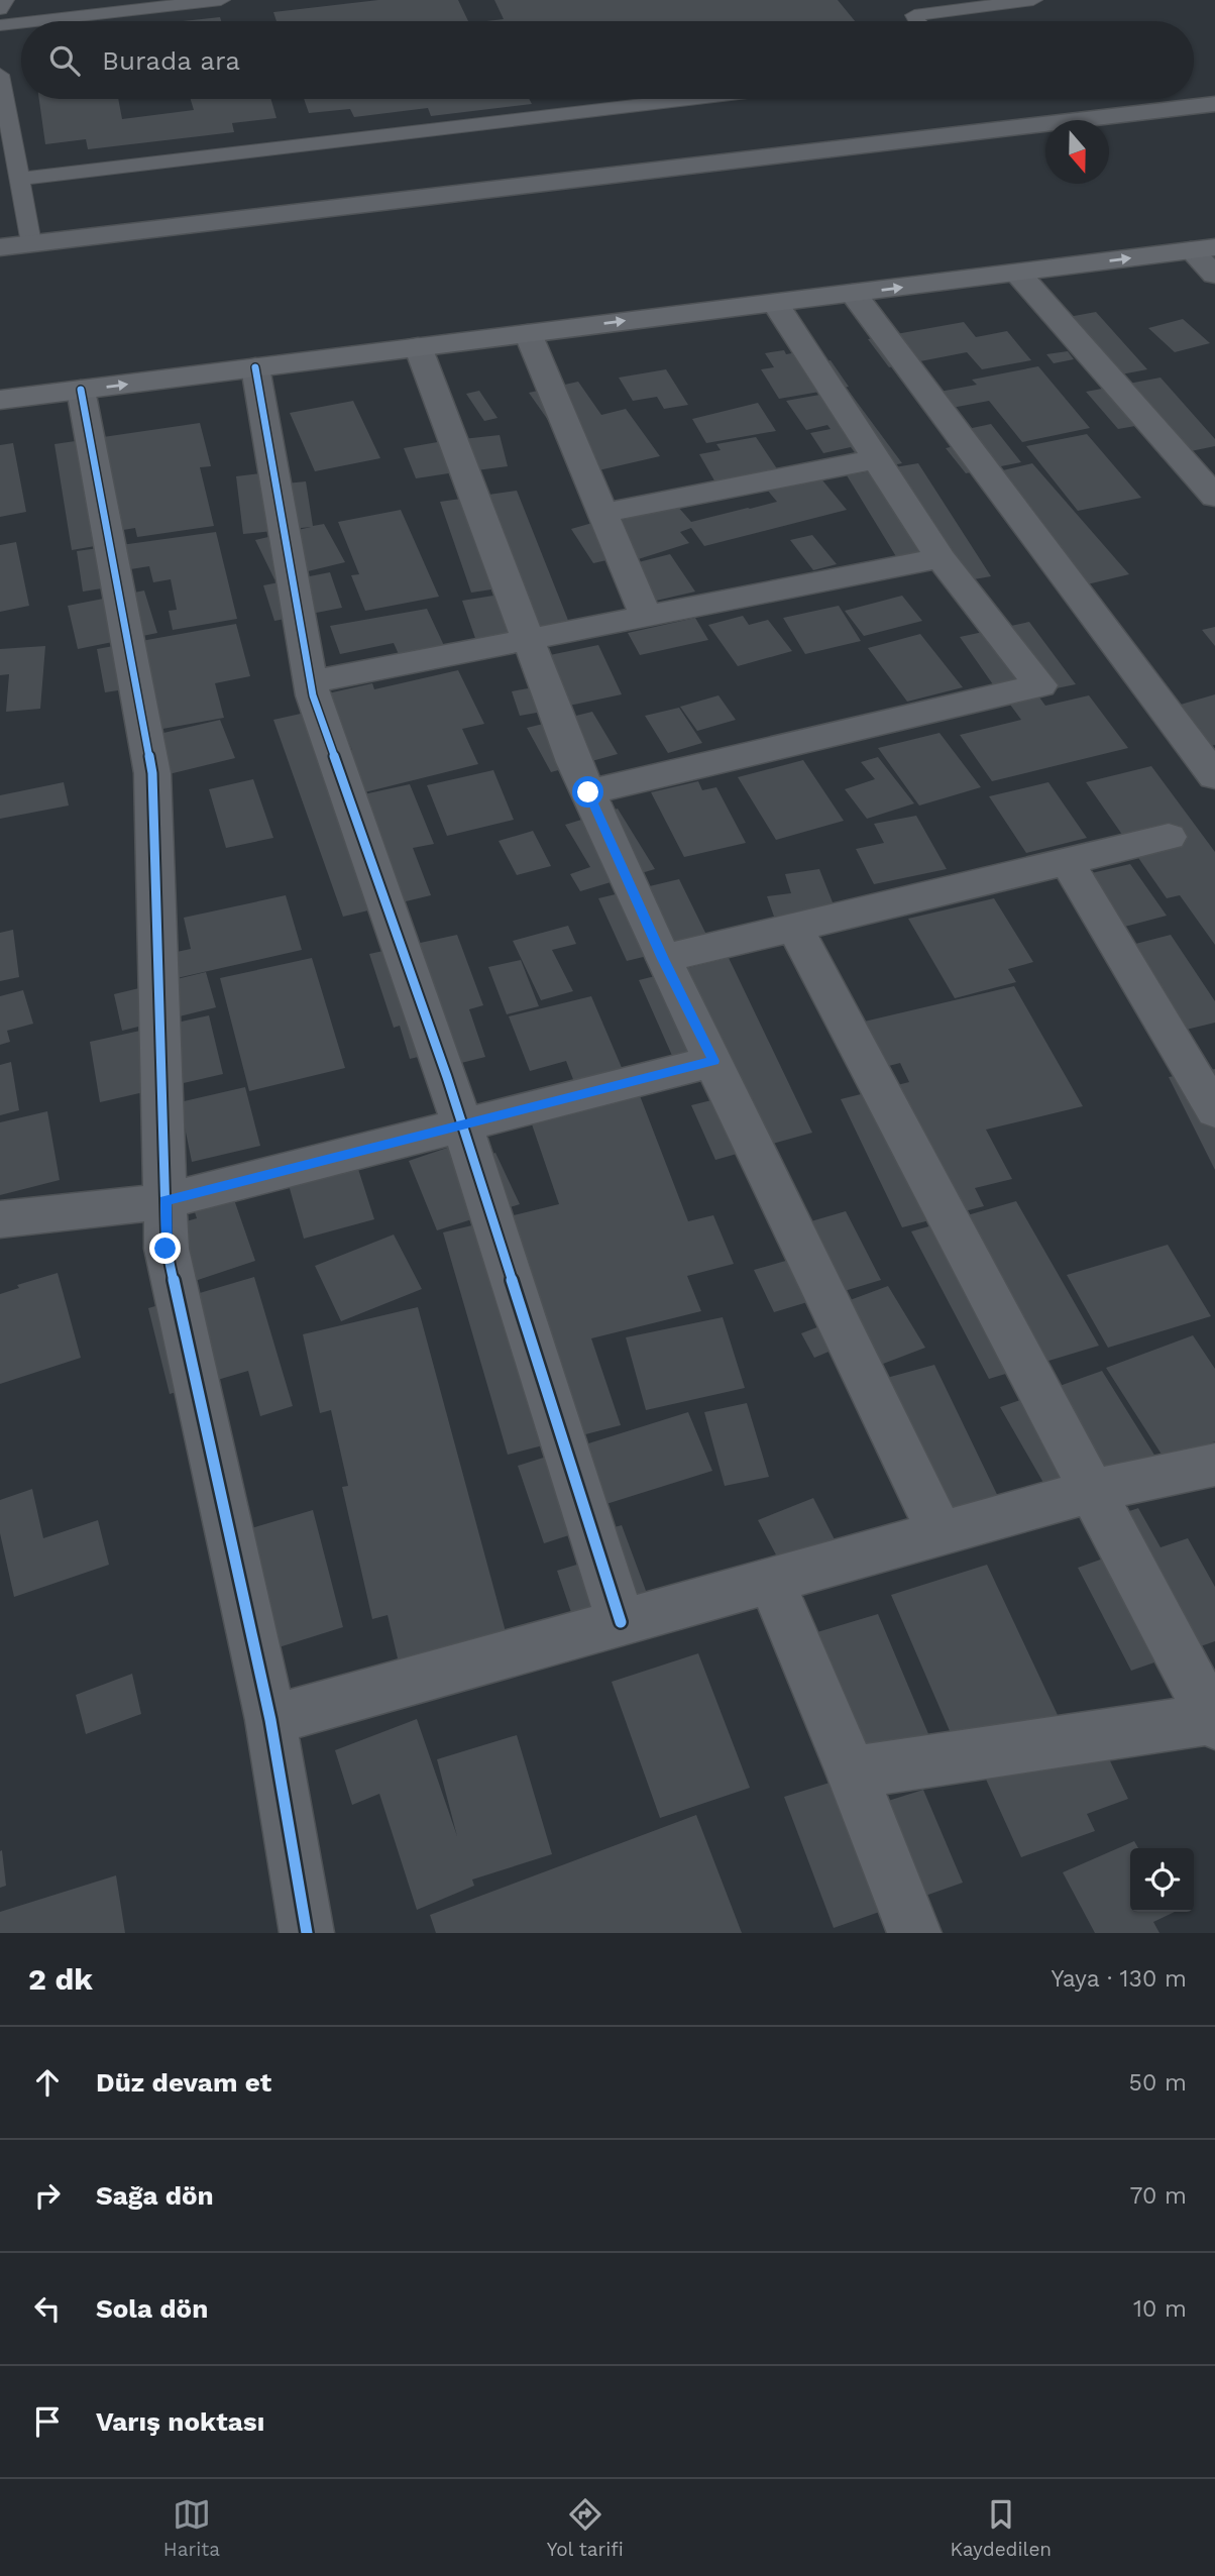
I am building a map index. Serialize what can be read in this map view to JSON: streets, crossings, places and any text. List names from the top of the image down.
{
  "north": "bottom",
  "page": {
    "search": "Burada ara",
    "heading": ["2 dk", "Yaya · 130 m"],
    "list": [
      ["Düz devam et", "50 m"],
      ["Sağa dön", "70 m"],
      ["Sola dön", "10 m"],
      "Varış noktası"
    ],
    "nav": ["Harita", "Yol tarifi", "Kaydedilen"]
  }
}
